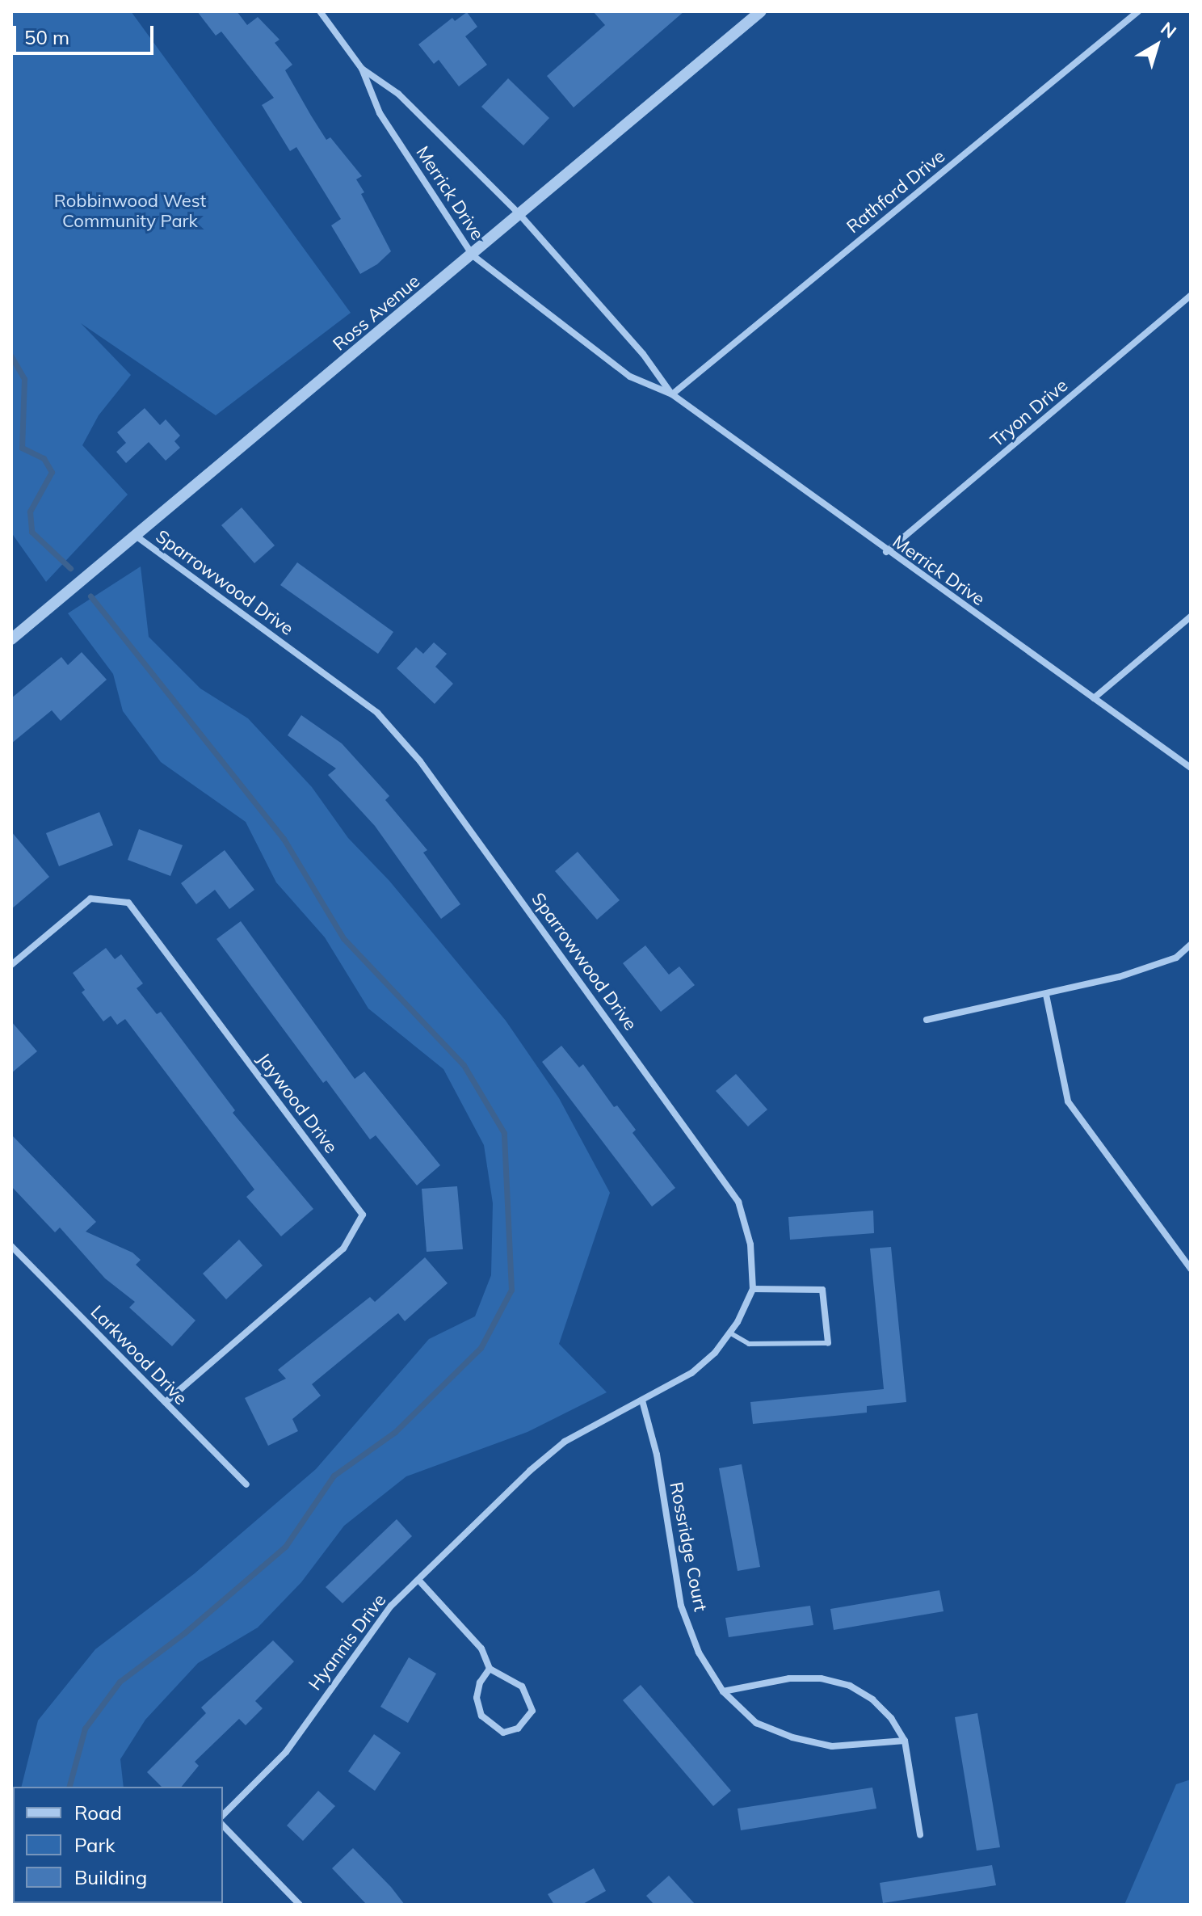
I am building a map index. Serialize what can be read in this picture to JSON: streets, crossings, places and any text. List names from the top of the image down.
{
  "streets": {
    "street": [
      "Rathford Drive",
      "Merrick Drive",
      "Ross Avenue",
      "Tryon Drive",
      "Sparrowwood Drive",
      "Jaywood Drive",
      "Larkwood Drive",
      "Rossridge Court",
      "Hyannis Drive"
    ]
  },
  "crossings": [
    ["Rathford Drive", "Merrick Drive"],
    ["Merrick Drive", "Ross Avenue"],
    ["Merrick Drive", "Tryon Drive"],
    ["Ross Avenue", "Sparrowwood Drive"],
    ["Jaywood Drive", "Larkwood Drive"],
    ["Rossridge Court", "Hyannis Drive"]
  ],
  "parks": ["Robbinwood West Community Park"],
  "legend": ["Road", "Park", "Building"],
  "scale_bar": "50 m",
  "north": "top right"
}
